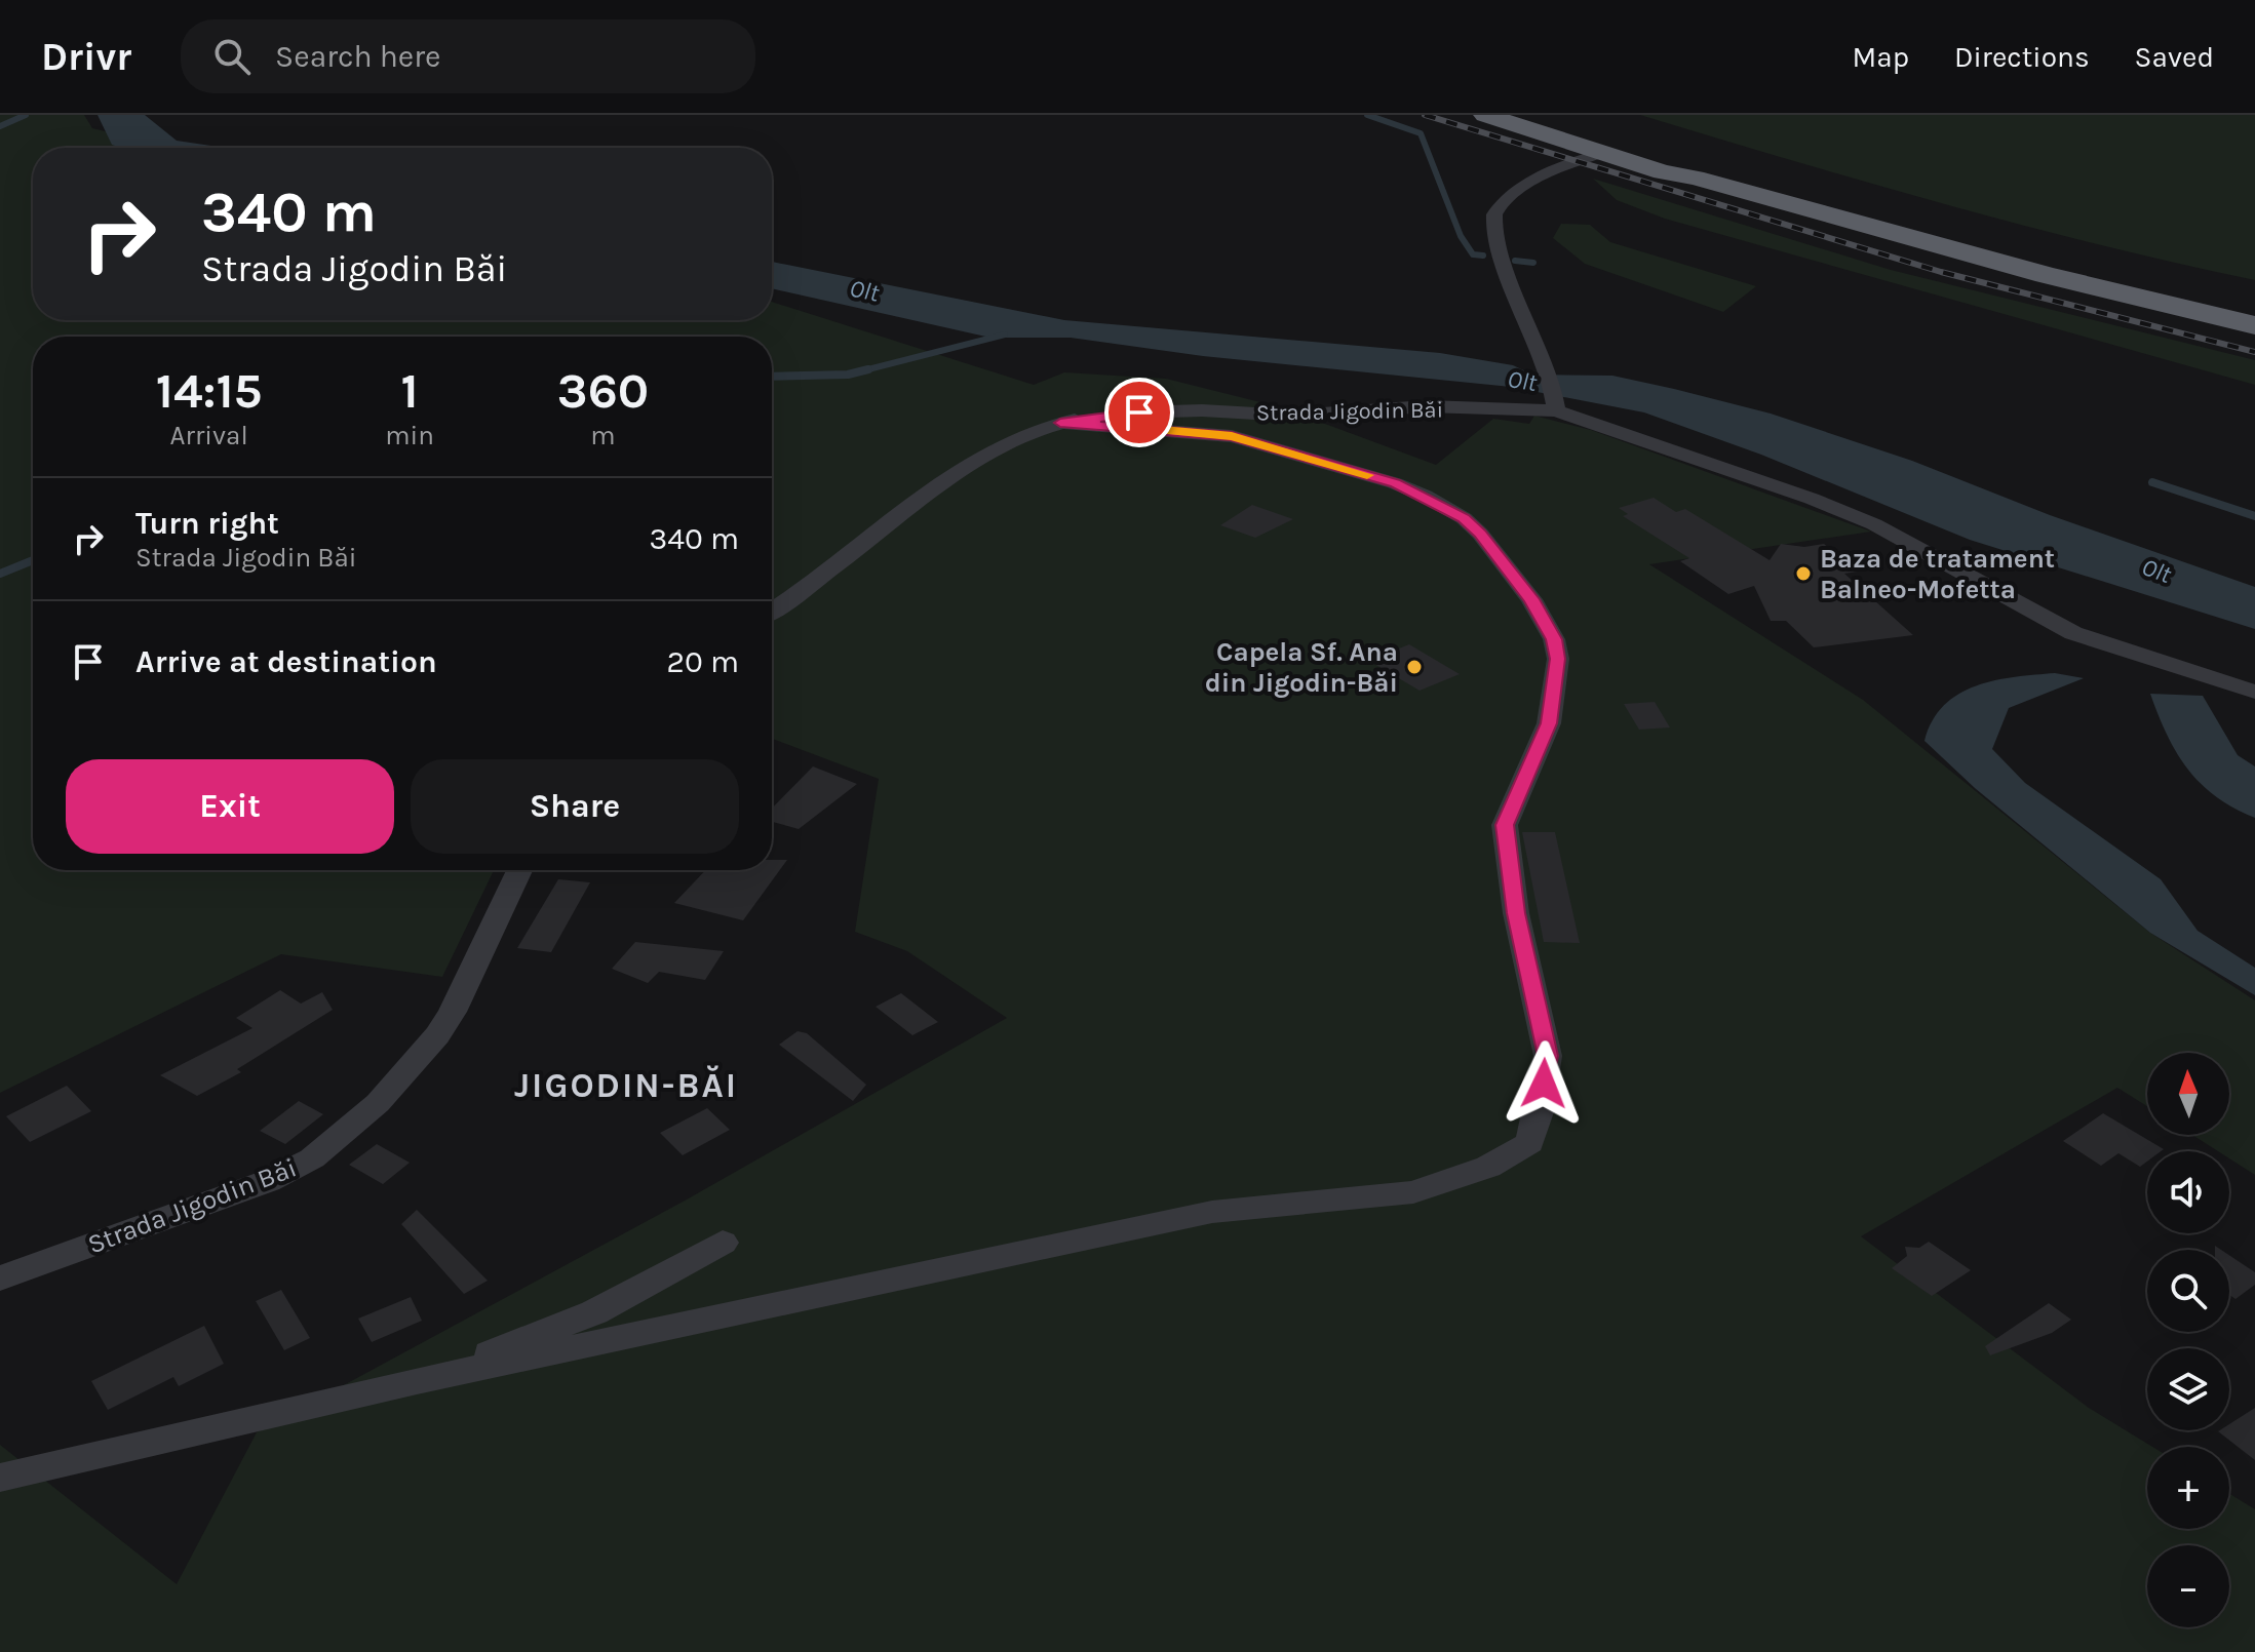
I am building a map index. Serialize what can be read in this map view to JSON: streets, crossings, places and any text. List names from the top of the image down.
{
  "streets": {
    "street": ["Strada Jigodin Băi"]
  },
  "districts": ["JIGODIN-BĂI"],
  "water": ["Olt"],
  "places": ["Baza de tratament Balneo-Mofetta", "Capela Sf. Ana din Jigodin-Băi"],
  "north": "top",
  "page": {
    "header": "Drivr",
    "search": "Search here",
    "nav": ["Map", "Directions", "Saved"],
    "turn": ["340 m", "Strada Jigodin Băi"],
    "eta": [
      "14:15",
      "Arrival",
      "1",
      "min",
      "360",
      "m"
    ],
    "list": [
      {
        "name": "Turn right",
        "note": "Strada Jigodin Băi",
        "value": "340 m"
      },
      {
        "name": "Arrive at destination",
        "value": "20 m"
      }
    ],
    "buttons": ["Exit", "Share"],
    "map_buttons": ["+", "−"]
  }
}
